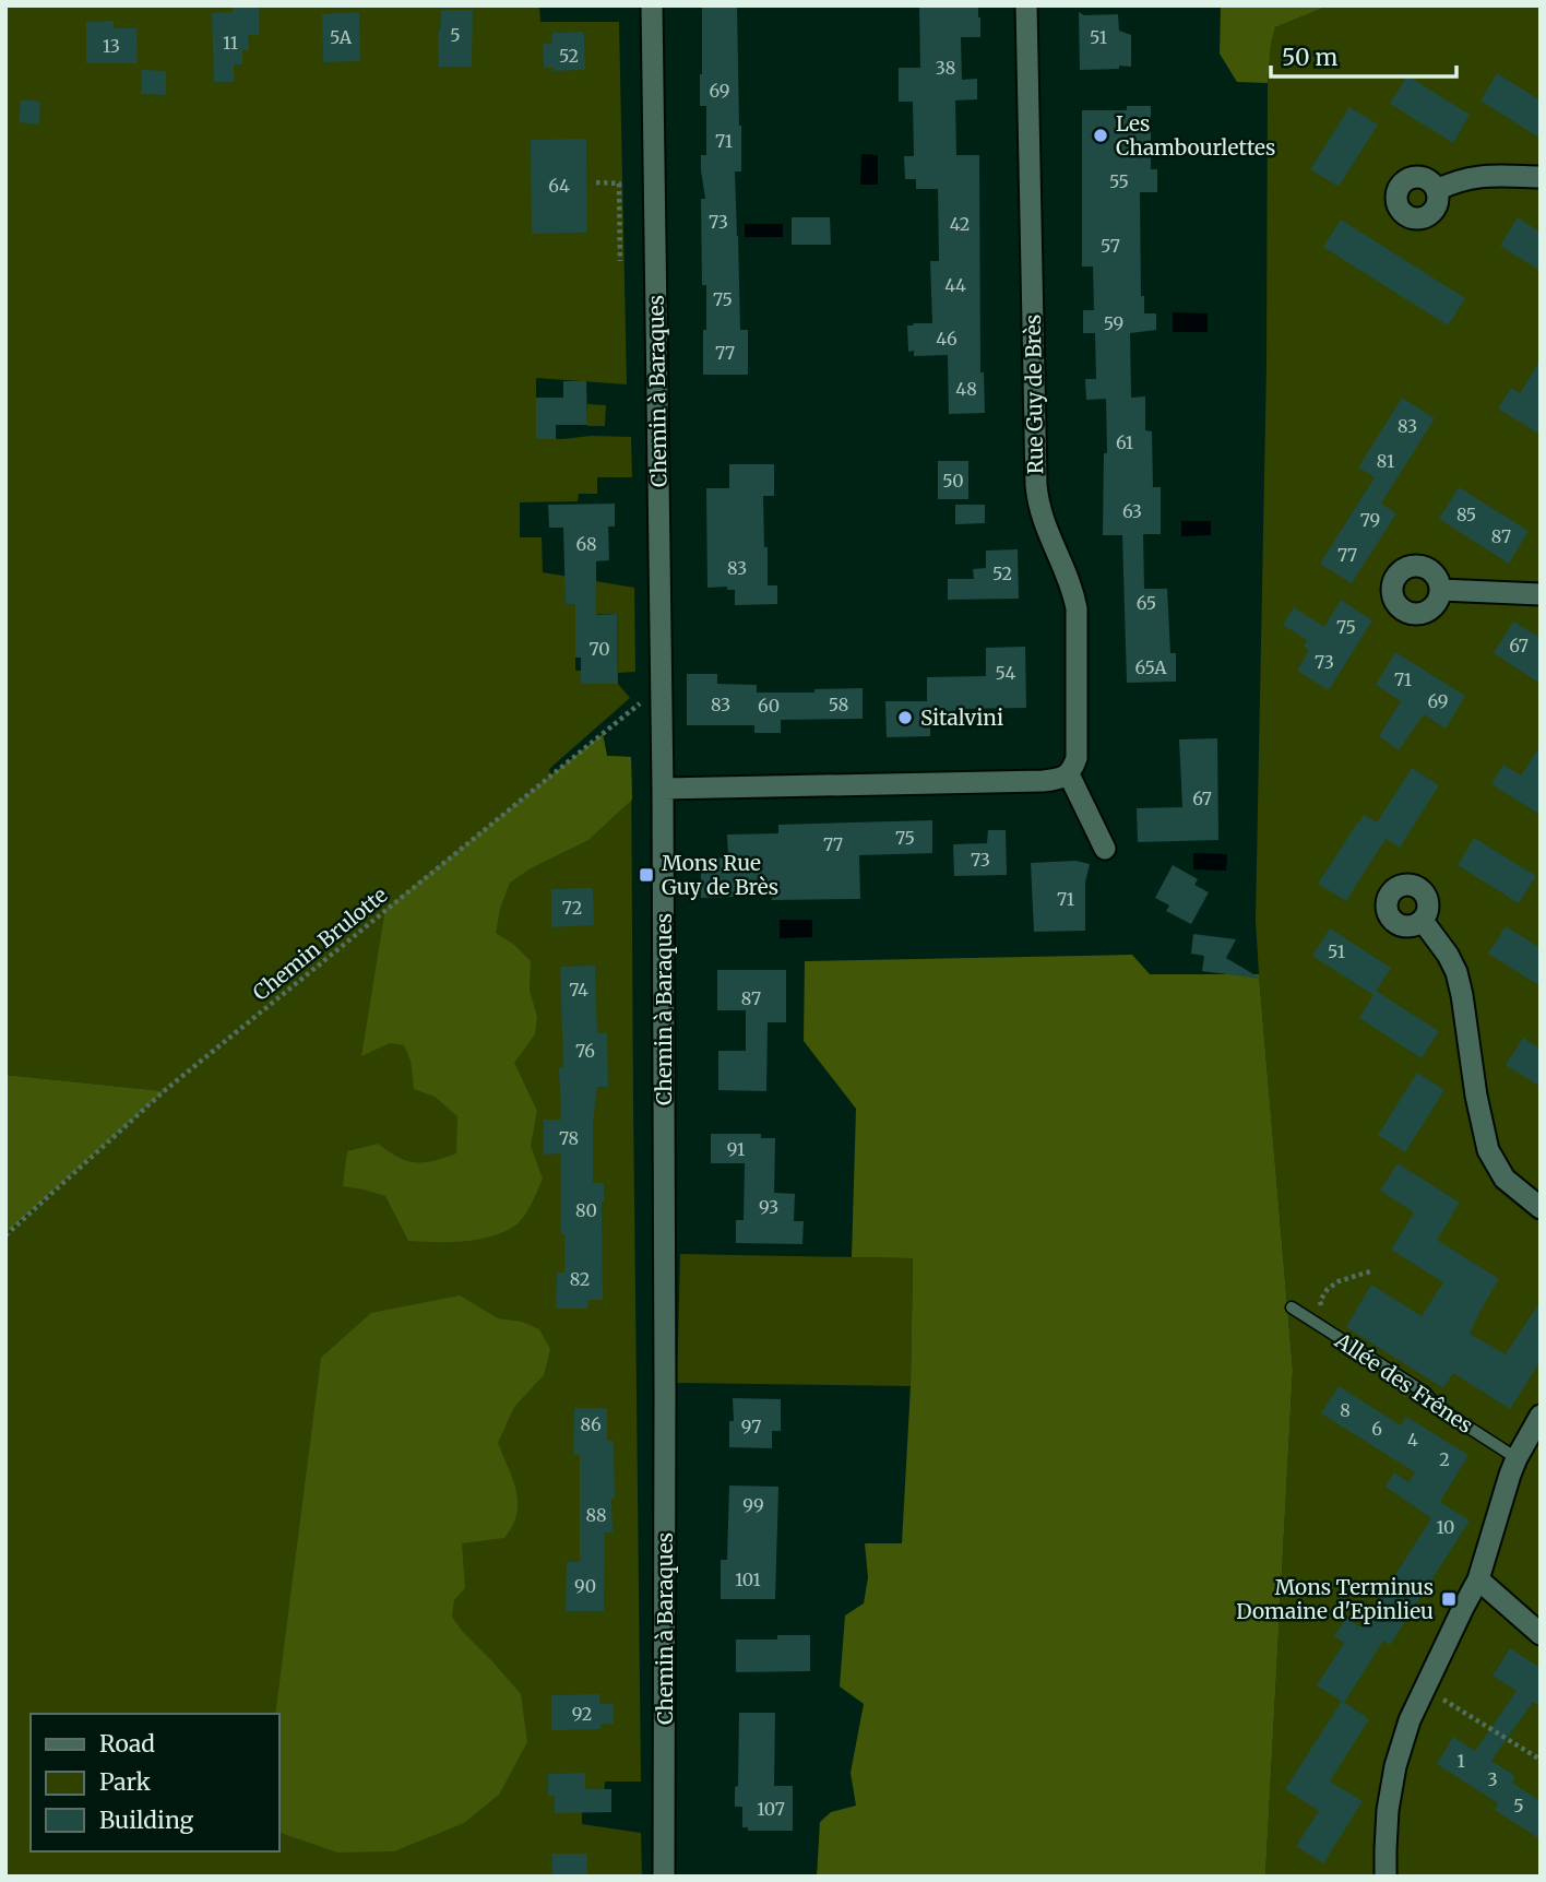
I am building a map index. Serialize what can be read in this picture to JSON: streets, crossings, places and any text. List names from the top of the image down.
{
  "streets": {
    "street": ["Chemin à Baraques", "Rue Guy de Brès"],
    "lane": ["Allée des Frênes"],
    "path": ["Chemin Brulotte"]
  },
  "crossings": [
    ["Chemin à Baraques", "Chemin Brulotte"]
  ],
  "places": {
    "other": ["Les Chambourlettes", "Sitalvini"],
    "transit": ["Mons Rue Guy de Brès", "Mons Terminus Domaine d'Epinlieu"]
  },
  "house_numbers": [
    "5",
    "5A",
    "51",
    "11",
    "13",
    "52",
    "38",
    "69",
    "71",
    "55",
    "64",
    "73",
    "42",
    "57",
    "44",
    "75",
    "59",
    "46",
    "77",
    "48",
    "83",
    "61",
    "81",
    "50",
    "63",
    "85",
    "79",
    "87",
    "68",
    "77",
    "83",
    "52",
    "65",
    "75",
    "67",
    "70",
    "73",
    "65A",
    "54",
    "71",
    "69",
    "83",
    "58",
    "60",
    "67",
    "75",
    "77",
    "73",
    "71",
    "72",
    "51",
    "74",
    "87",
    "76",
    "78",
    "91",
    "93",
    "80",
    "82",
    "8",
    "86",
    "97",
    "6",
    "4",
    "2",
    "99",
    "88",
    "10",
    "101",
    "90",
    "92",
    "1",
    "3",
    "5",
    "107"
  ],
  "legend": ["Road", "Park", "Building"],
  "scale_bar": "50 m"
}
